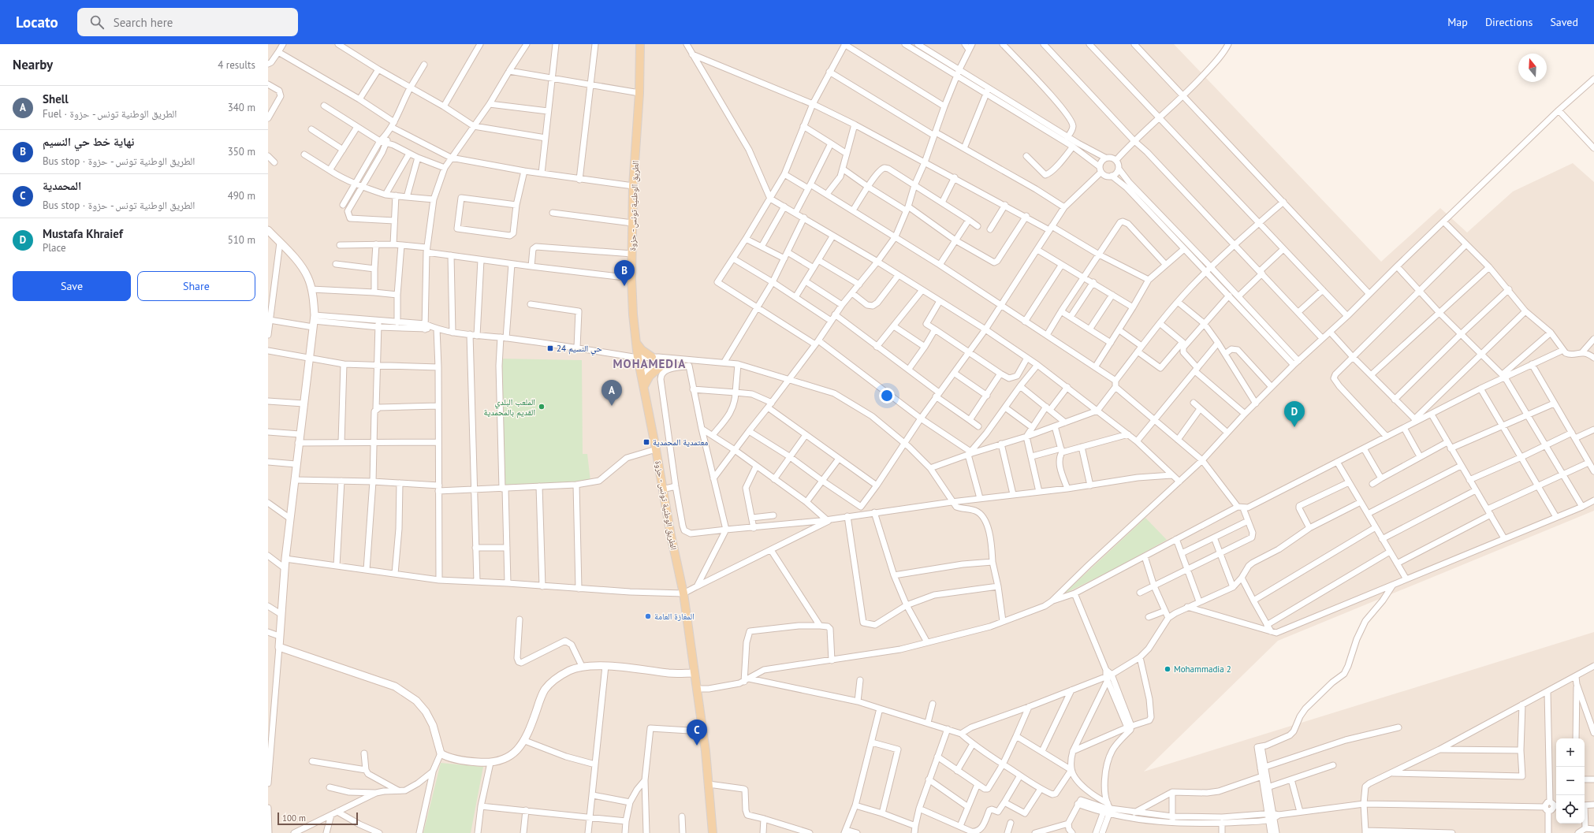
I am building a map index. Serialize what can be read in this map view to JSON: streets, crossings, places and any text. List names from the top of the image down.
{
  "streets": {
    "main road": ["الطريق الوطنية تونس - حزوة"]
  },
  "districts": ["MOHAMEDIA"],
  "places": {
    "transit": ["حي النسيم 24", "معتمدية المحمدية"],
    "other": ["الملعب البلدي القديم بالمحمدية", "المغازة العامة", "Mohammadia 2"]
  },
  "scale_bar": "100 m",
  "north": "top",
  "page": {
    "header": "Locato",
    "search": "Search here",
    "nav": ["Map", "Directions", "Saved"],
    "heading": ["Nearby", "4 results"],
    "list": [
      {
        "mark": "A",
        "name": "Shell",
        "note": "Fuel · الطريق الوطنية تونس - حزوة",
        "value": "340 m"
      },
      {
        "mark": "B",
        "name": "نهاية خط حي النسيم",
        "note": "Bus stop · الطريق الوطنية تونس - حزوة",
        "value": "350 m"
      },
      {
        "mark": "C",
        "name": "المحمدية",
        "note": "Bus stop · الطريق الوطنية تونس - حزوة",
        "value": "490 m"
      },
      {
        "mark": "D",
        "name": "Mustafa Khraief",
        "note": "Place",
        "value": "510 m"
      }
    ],
    "pins": [
      "B",
      "A",
      "D",
      "C"
    ],
    "buttons": ["Save", "Share"],
    "map_buttons": ["+", "−"],
    "scale": "100 m"
  }
}
